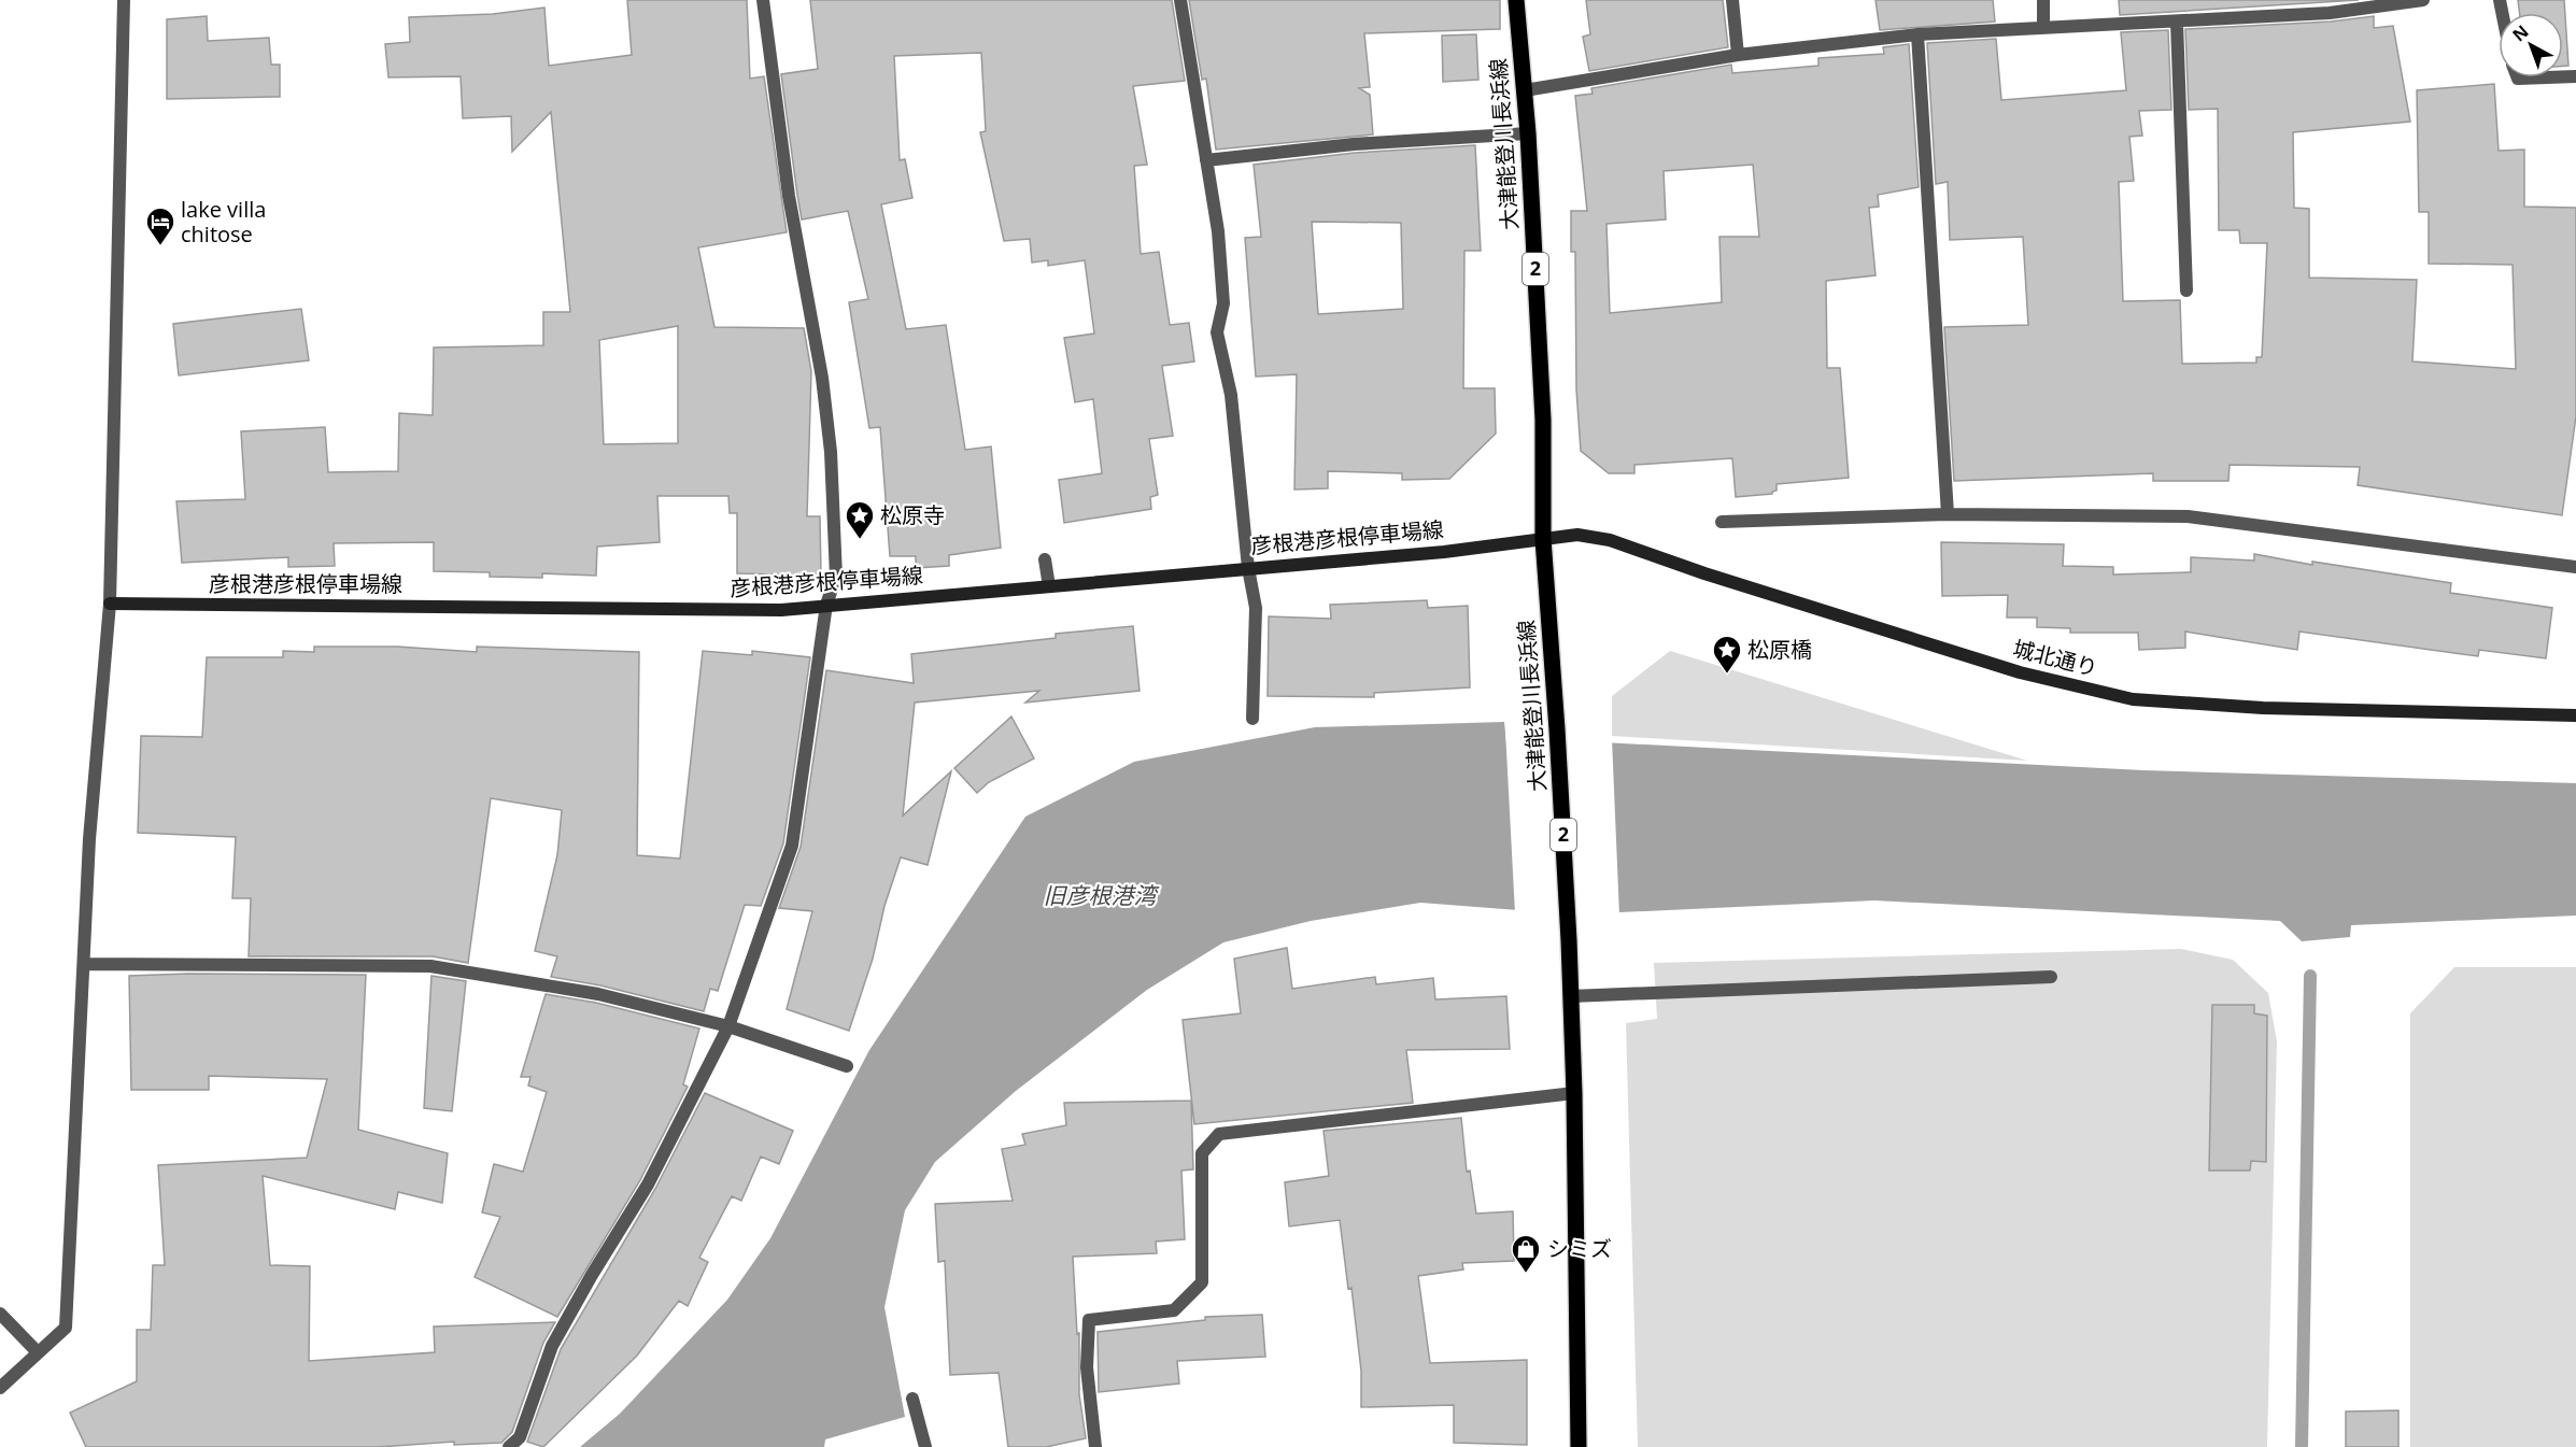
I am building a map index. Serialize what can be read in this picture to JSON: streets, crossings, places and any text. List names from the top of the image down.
{
  "streets": {
    "main road": [
      "大津能登川長浜線",
      "2",
      "彦根港彦根停車場線",
      "城北通り"
    ]
  },
  "crossings": [
    ["大津能登川長浜線", "彦根港彦根停車場線"],
    ["大津能登川長浜線", "城北通り"],
    ["彦根港彦根停車場線", "城北通り"]
  ],
  "water": ["旧彦根港湾"],
  "places": {
    "hotel": ["lake villa chitose"],
    "place": ["松原寺", "松原橋"],
    "shop": ["シミズ"]
  },
  "north": "top left"
}
